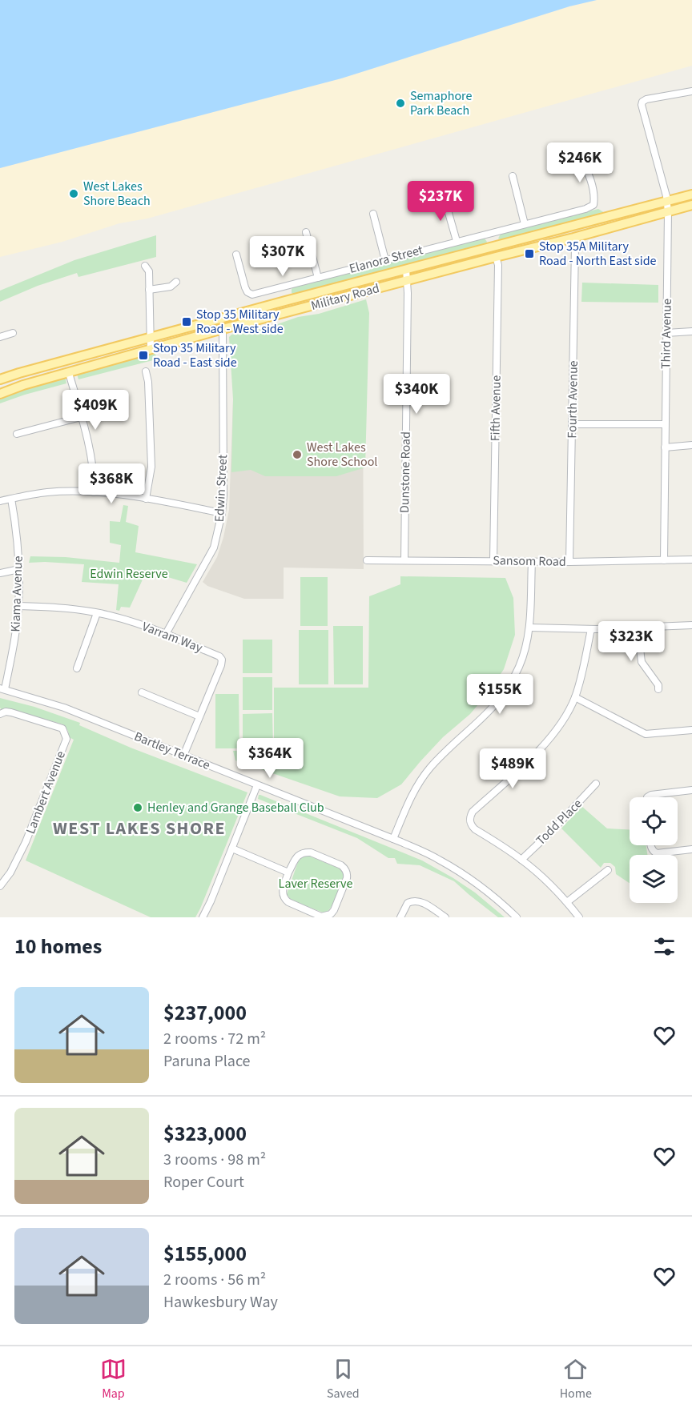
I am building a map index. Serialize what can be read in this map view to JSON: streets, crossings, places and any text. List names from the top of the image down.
{
  "streets": {
    "main road": ["Military Road"],
    "street": [
      "Elanora Street",
      "Third Avenue",
      "Fourth Avenue",
      "Fifth Avenue",
      "Dunstone Road",
      "Edwin Street",
      "Sansom Road",
      "Kiama Avenue",
      "Varram Way",
      "Bartley Terrace",
      "Lambert Avenue",
      "Todd Place"
    ]
  },
  "crossings": [
    ["Military Road", "Third Avenue"],
    ["Military Road", "Fourth Avenue"],
    ["Military Road", "Fifth Avenue"],
    ["Military Road", "Dunstone Road"],
    ["Military Road", "Edwin Street"],
    ["Third Avenue", "Sansom Road"],
    ["Fourth Avenue", "Sansom Road"],
    ["Fifth Avenue", "Sansom Road"],
    ["Dunstone Road", "Sansom Road"],
    ["Edwin Street", "Varram Way"],
    ["Kiama Avenue", "Varram Way"],
    ["Kiama Avenue", "Bartley Terrace"],
    ["Varram Way", "Bartley Terrace"]
  ],
  "districts": ["WEST LAKES SHORE"],
  "parks": ["Edwin Reserve", "Laver Reserve"],
  "places": {
    "other": [
      "Semaphore Park Beach",
      "West Lakes Shore Beach",
      "West Lakes Shore School",
      "Henley and Grange Baseball Club"
    ],
    "transit": ["Stop 35A Military Road - North East side", "Stop 35 Military Road - West side", "Stop 35 Military Road - East side"]
  },
  "page": {
    "price": [
      "$246K",
      "$237K",
      "$307K",
      "$340K",
      "$409K",
      "$368K",
      "$323K",
      "$155K",
      "$364K",
      "$489K"
    ],
    "heading": "10 homes",
    "list": [
      {
        "name": "$237,000",
        "note": "2 rooms · 72 m² · Paruna Place"
      },
      {
        "name": "$323,000",
        "note": "3 rooms · 98 m² · Roper Court"
      },
      {
        "name": "$155,000",
        "note": "2 rooms · 56 m² · Hawkesbury Way"
      }
    ],
    "tabs": ["Map", "Saved", "Home"]
  }
}
